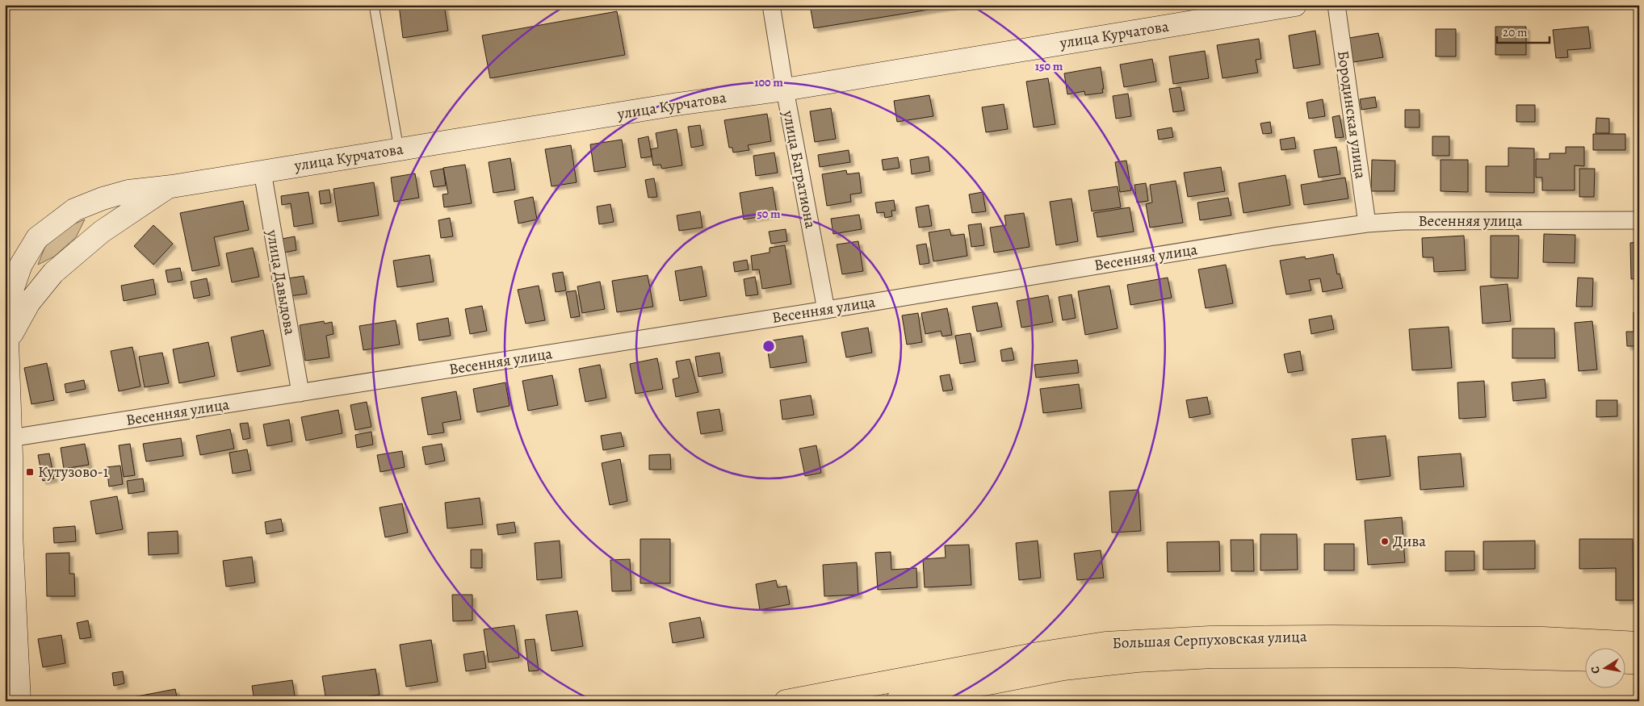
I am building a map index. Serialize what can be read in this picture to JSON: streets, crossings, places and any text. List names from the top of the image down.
{
  "streets": {
    "main road": ["Большая Серпуховская улица"],
    "street": [
      "улица Курчатова",
      "Бородинская улица",
      "улица Багратиона",
      "Весенняя улица",
      "улица Давыдова"
    ]
  },
  "crossings": [
    ["улица Курчатова", "улица Багратиона"],
    ["улица Курчатова", "улица Давыдова"],
    ["Бородинская улица", "Весенняя улица"],
    ["улица Багратиона", "Весенняя улица"],
    ["Весенняя улица", "улица Давыдова"]
  ],
  "places": {
    "transit": ["Кутузово-1"],
    "other": ["Дива"]
  },
  "scale_bar": "20 m",
  "north": "left",
  "rings": ["150 m", "100 m", "50 m"]
}
